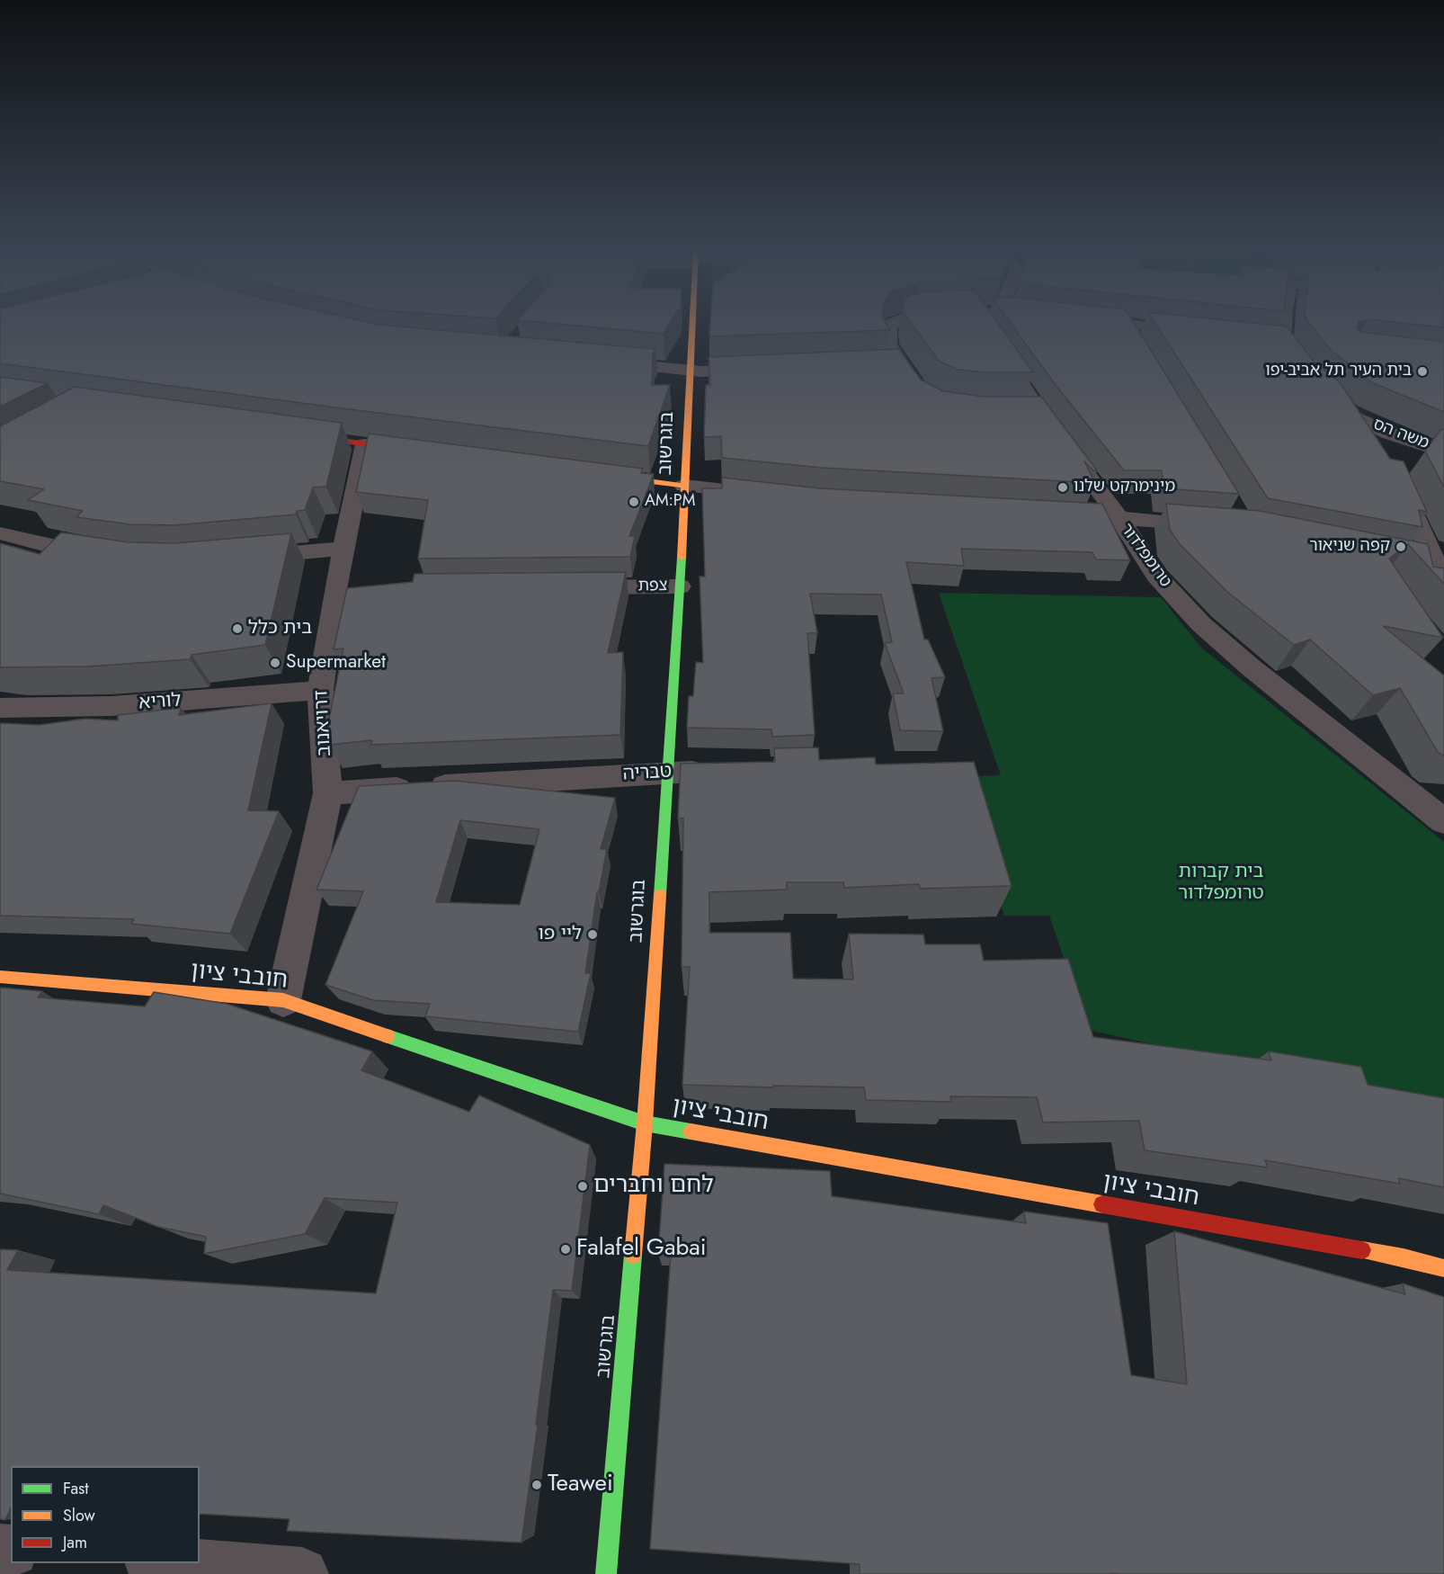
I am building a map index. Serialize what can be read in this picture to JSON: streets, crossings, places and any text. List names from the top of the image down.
{
  "streets": {
    "street": [
      "משה הס",
      "בוגרשוב",
      "טרומפלדור",
      "צפת",
      "לוריא",
      "דרויאנוב",
      "טבריה",
      "חובבי ציון"
    ]
  },
  "crossings": [
    ["בוגרשוב", "צפת"],
    ["בוגרשוב", "טבריה"],
    ["בוגרשוב", "חובבי ציון"],
    ["לוריא", "דרויאנוב"],
    ["דרויאנוב", "טבריה"],
    ["דרויאנוב", "חובבי ציון"]
  ],
  "parks": ["בית קברות טרומפלדור"],
  "places": [
    "בית העיר תל אביב-יפו",
    "מינימרקט שלנו",
    "AM:PM",
    "קפה שניאור",
    "בית כלל",
    "Supermarket",
    "ליי פו",
    "לחם וחברים",
    "Falafel Gabai",
    "Teawei"
  ],
  "legend": ["Fast", "Slow", "Jam"]
}
